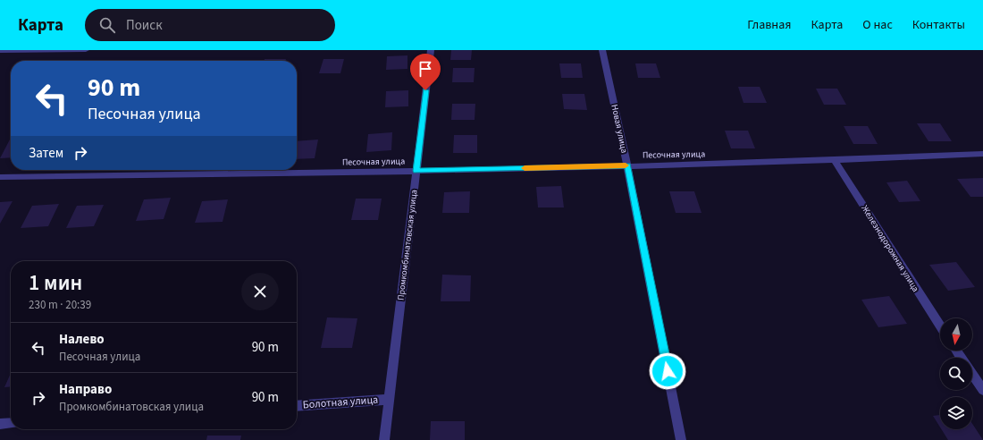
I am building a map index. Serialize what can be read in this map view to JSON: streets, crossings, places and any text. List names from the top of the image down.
{
  "streets": {
    "street": [
      "Новая улица",
      "Песочная улица",
      "Промкомбинатовская улица",
      "Железнодорожная улица",
      "Болотная улица"
    ]
  },
  "crossings": [
    ["Новая улица", "Песочная улица"],
    ["Песочная улица", "Промкомбинатовская улица"],
    ["Песочная улица", "Железнодорожная улица"],
    ["Промкомбинатовская улица", "Болотная улица"]
  ],
  "north": "bottom",
  "page": {
    "header": "Карта",
    "search": "Поиск",
    "nav": [
      "Главная",
      "Карта",
      "О нас",
      "Контакты"
    ],
    "turn": ["90 m", "Песочная улица"],
    "then": "Затем",
    "heading": ["1 мин", "230 m · 20:39"],
    "list": [
      {
        "name": "Налево",
        "note": "Песочная улица",
        "value": "90 m"
      },
      {
        "name": "Направо",
        "note": "Промкомбинатовская улица",
        "value": "90 m"
      }
    ]
  }
}
